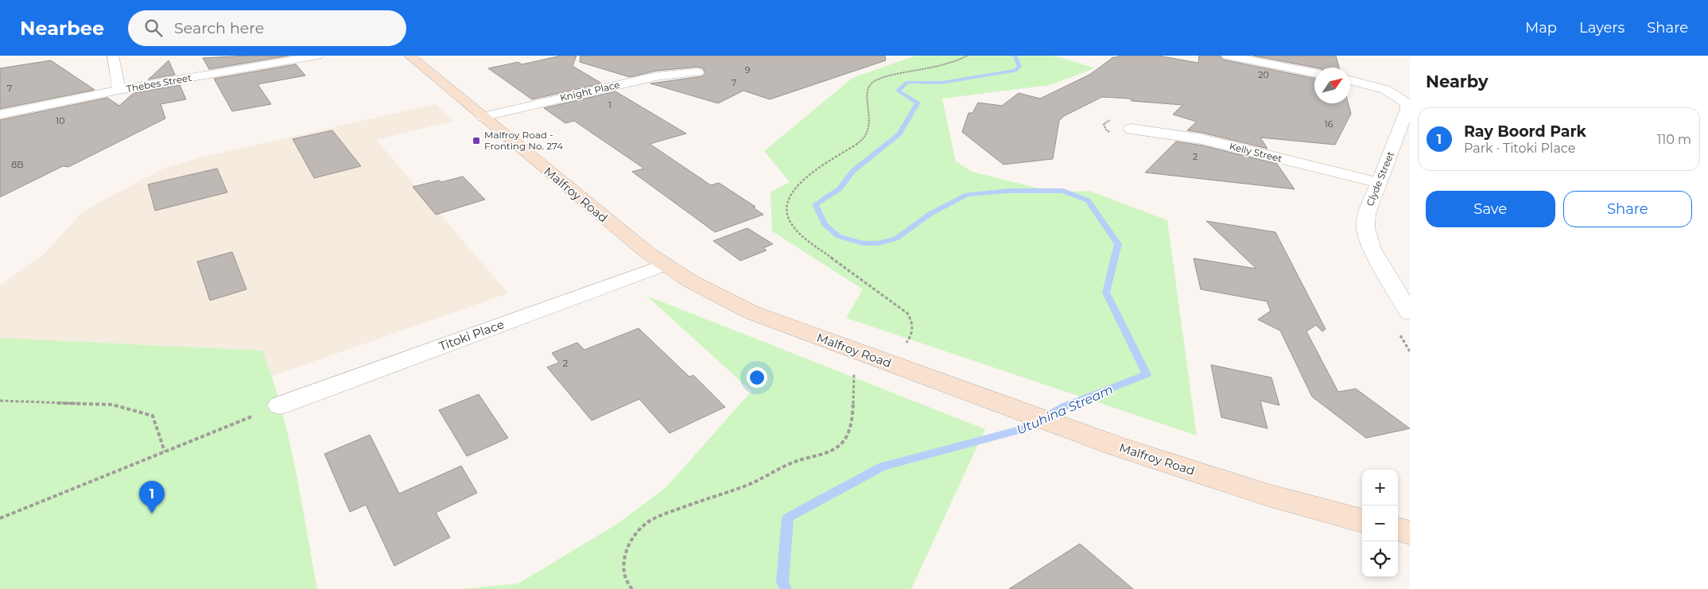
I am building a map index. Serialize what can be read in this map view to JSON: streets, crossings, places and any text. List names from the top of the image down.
{
  "streets": {
    "main road": ["Malfroy Road"],
    "street": [
      "Thebes Street",
      "Knight Place",
      "Kelly Street",
      "Clyde Street",
      "Titoki Place"
    ]
  },
  "crossings": [
    ["Knight Place", "Malfroy Road"],
    ["Kelly Street", "Clyde Street"],
    ["Malfroy Road", "Titoki Place"]
  ],
  "water": ["Utuhina Stream"],
  "places": {
    "transit": ["Malfroy Road - Fronting No. 274"]
  },
  "house_numbers": [
    "9",
    "20",
    "7",
    "7",
    "1",
    "10",
    "16",
    "2",
    "8B",
    "2"
  ],
  "north": "top right",
  "page": {
    "header": "Nearbee",
    "search": "Search here",
    "nav": ["Map", "Layers", "Share"],
    "heading": "Nearby",
    "list": [
      {
        "mark": "1",
        "name": "Ray Boord Park",
        "note": "Park · Titoki Place",
        "value": "110 m"
      }
    ],
    "buttons": ["Save", "Share"],
    "map_buttons": ["+", "−"],
    "pins": "1"
  }
}
